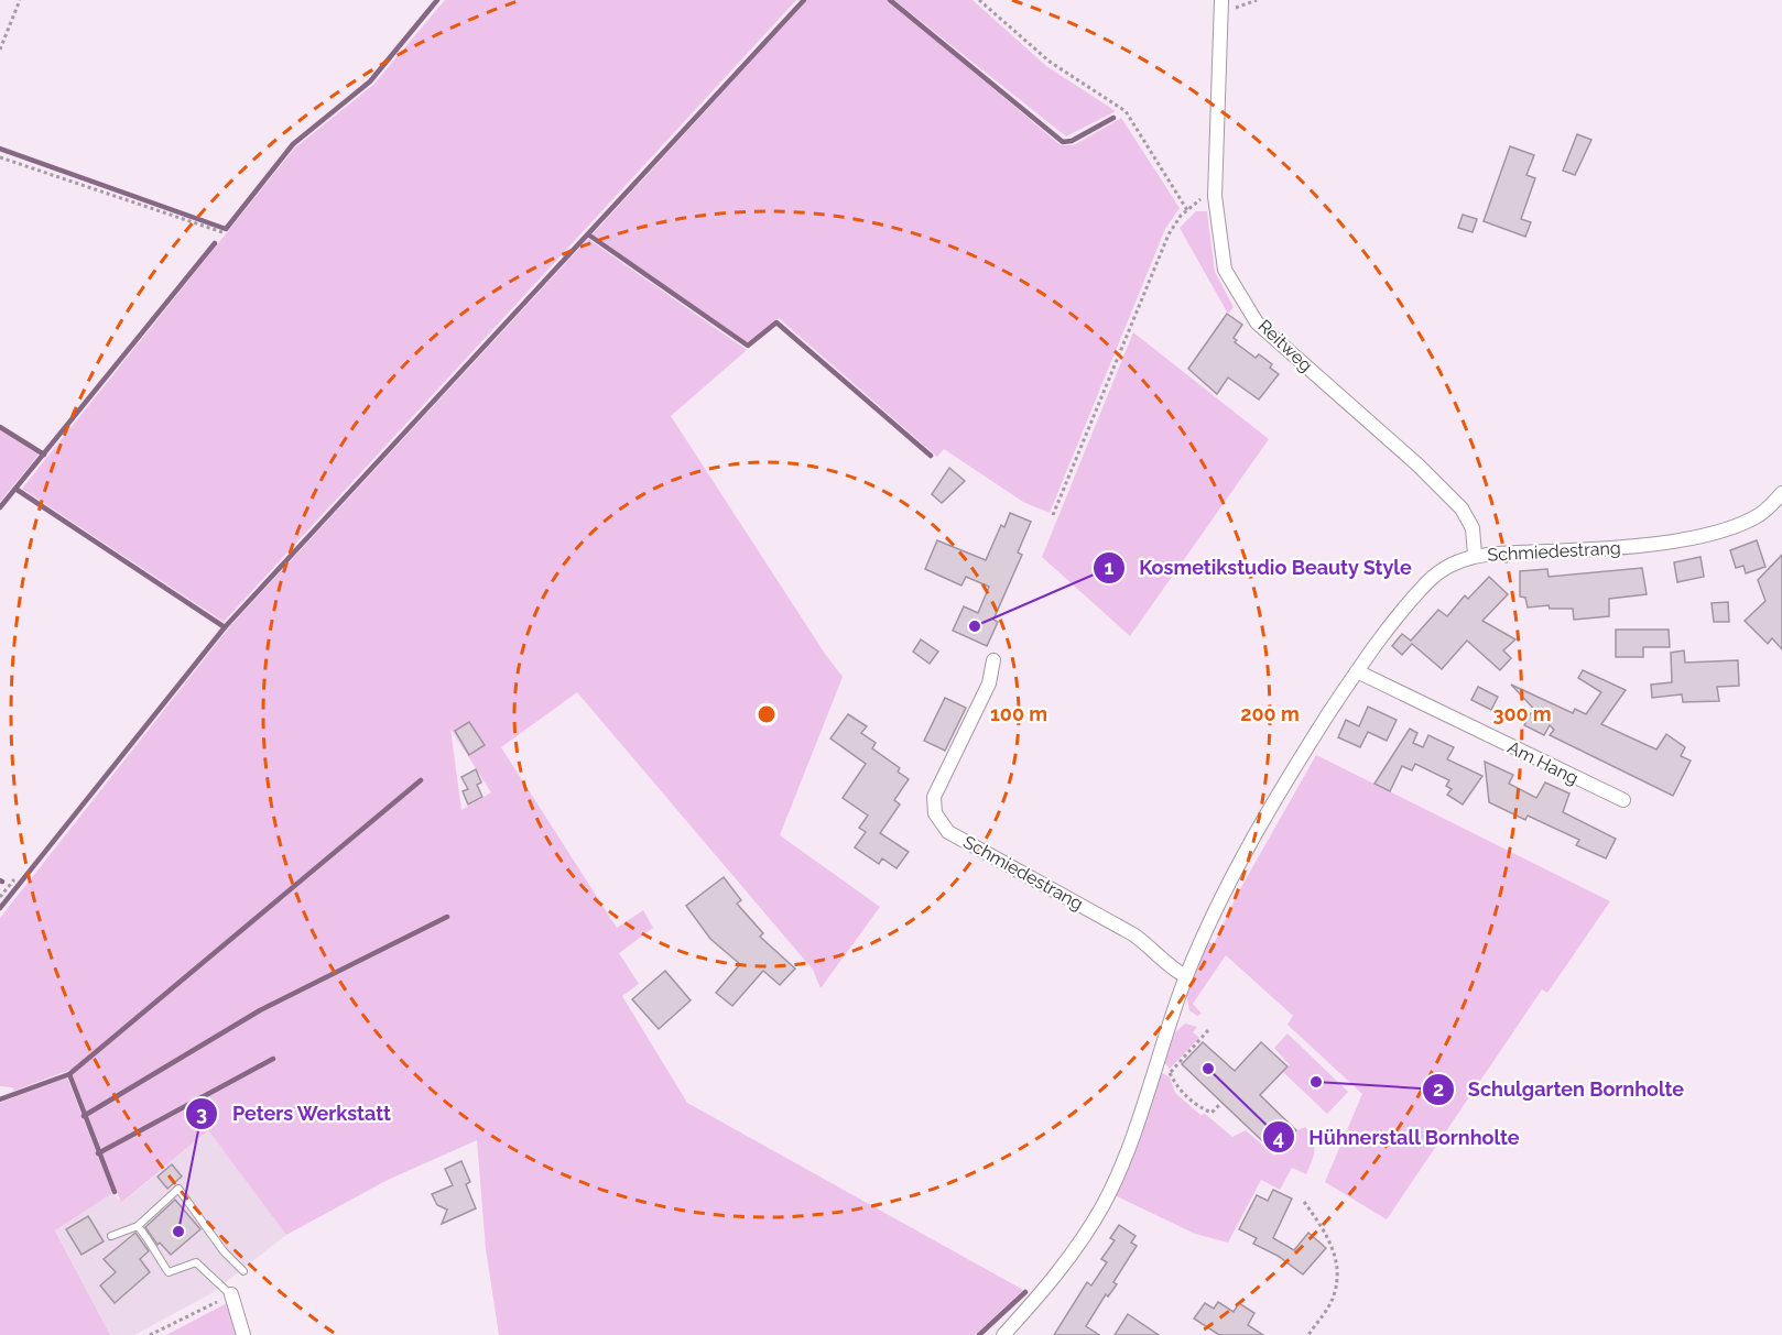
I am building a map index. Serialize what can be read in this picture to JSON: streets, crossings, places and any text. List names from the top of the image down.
{
  "streets": {
    "street": ["Reitweg", "Schmiedestrang", "Am Hang"]
  },
  "crossings": [
    ["Reitweg", "Schmiedestrang"],
    ["Schmiedestrang", "Am Hang"]
  ],
  "places": [
    "Kosmetikstudio Beauty Style",
    "Hühnerstall Bornholte",
    "Schulgarten Bornholte",
    "Peters Werkstatt"
  ],
  "rings": ["100 m", "200 m", "300 m"]
}
